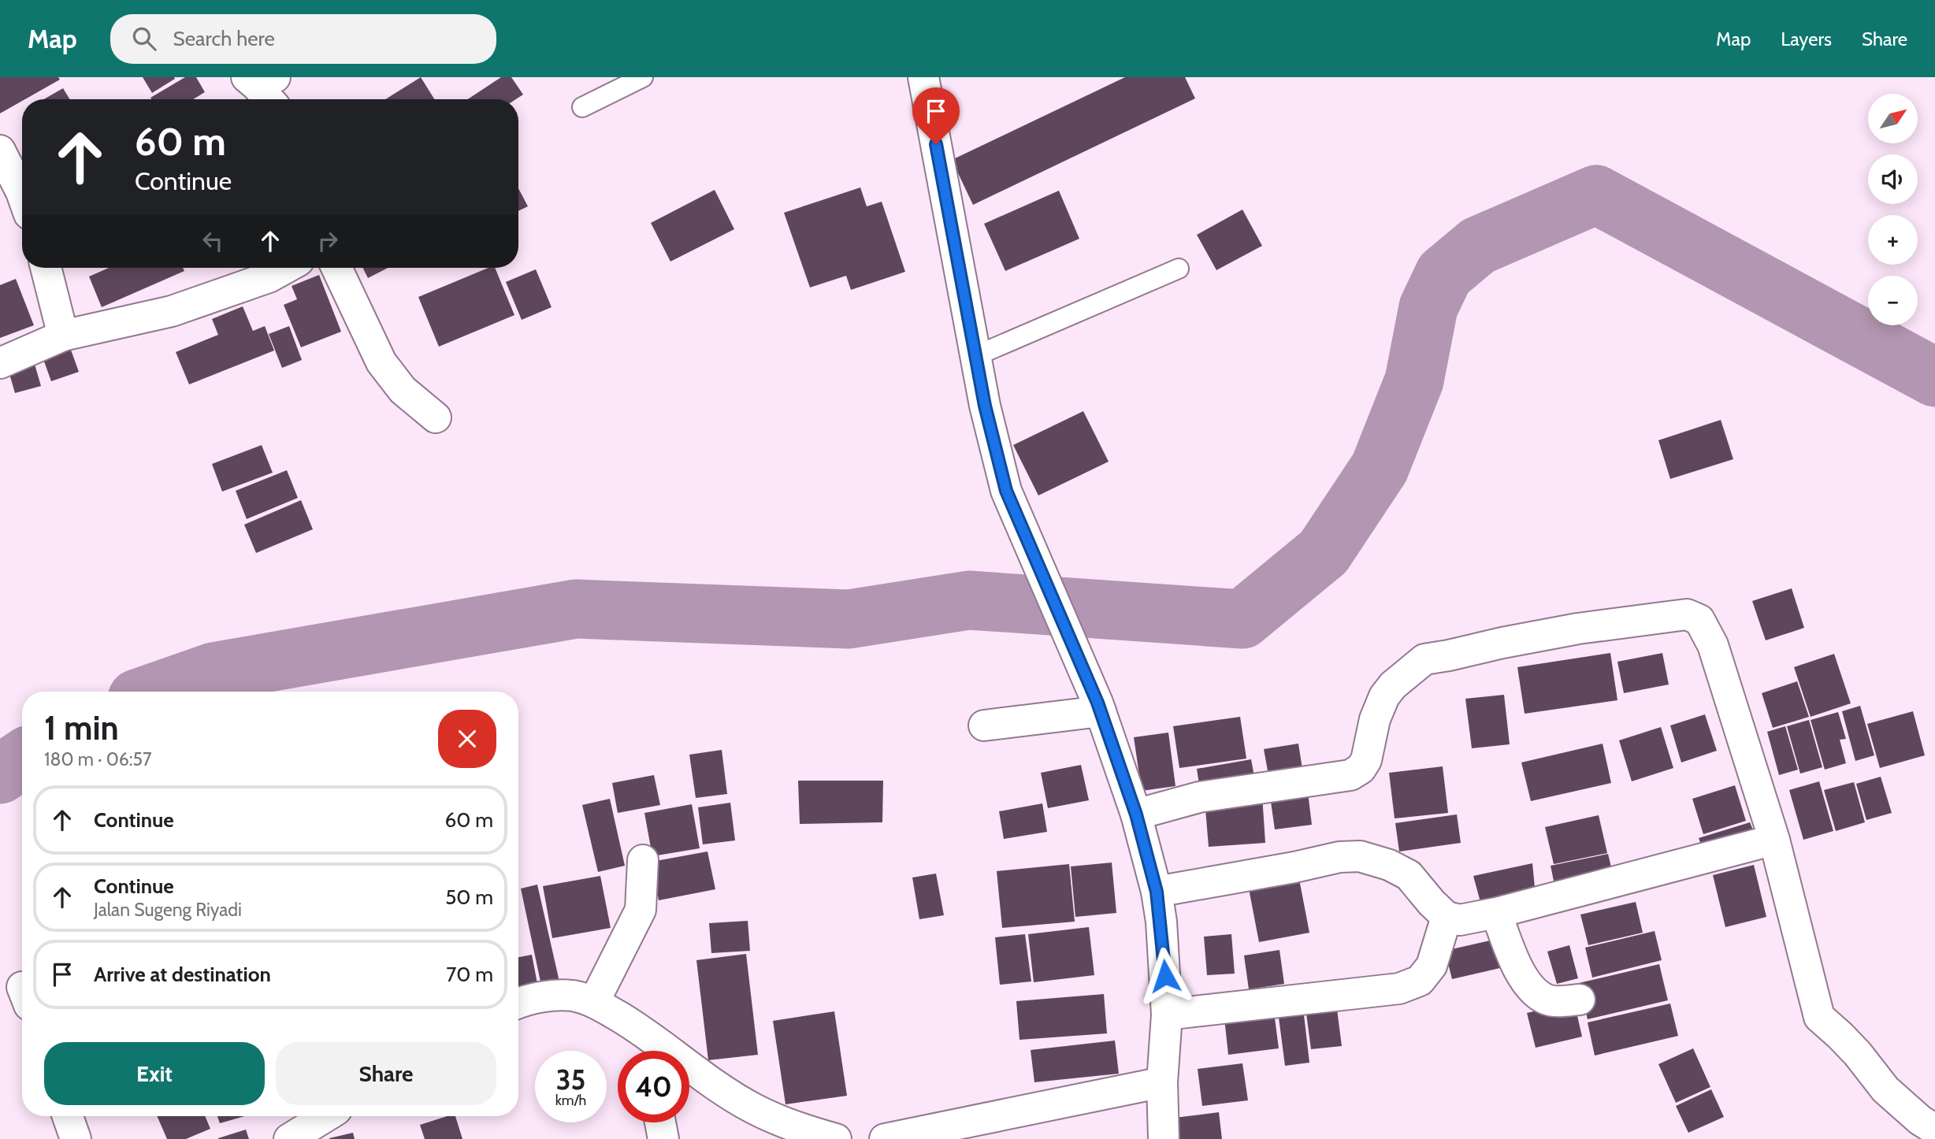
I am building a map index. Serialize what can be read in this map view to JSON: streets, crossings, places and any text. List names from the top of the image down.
{
  "north": "top right",
  "page": {
    "header": "Map",
    "search": "Search here",
    "nav": ["Map", "Layers", "Share"],
    "map_buttons": ["+", "−"],
    "turn": ["60 m", "Continue"],
    "heading": ["1 min", "180 m · 06:57"],
    "list": [
      {
        "name": "Continue",
        "value": "60 m"
      },
      {
        "name": "Continue",
        "note": "Jalan Sugeng Riyadi",
        "value": "50 m"
      },
      {
        "name": "Arrive at destination",
        "value": "70 m"
      }
    ],
    "buttons": ["Exit", "Share"],
    "speed": "35 km/h",
    "limit": "40"
  }
}
